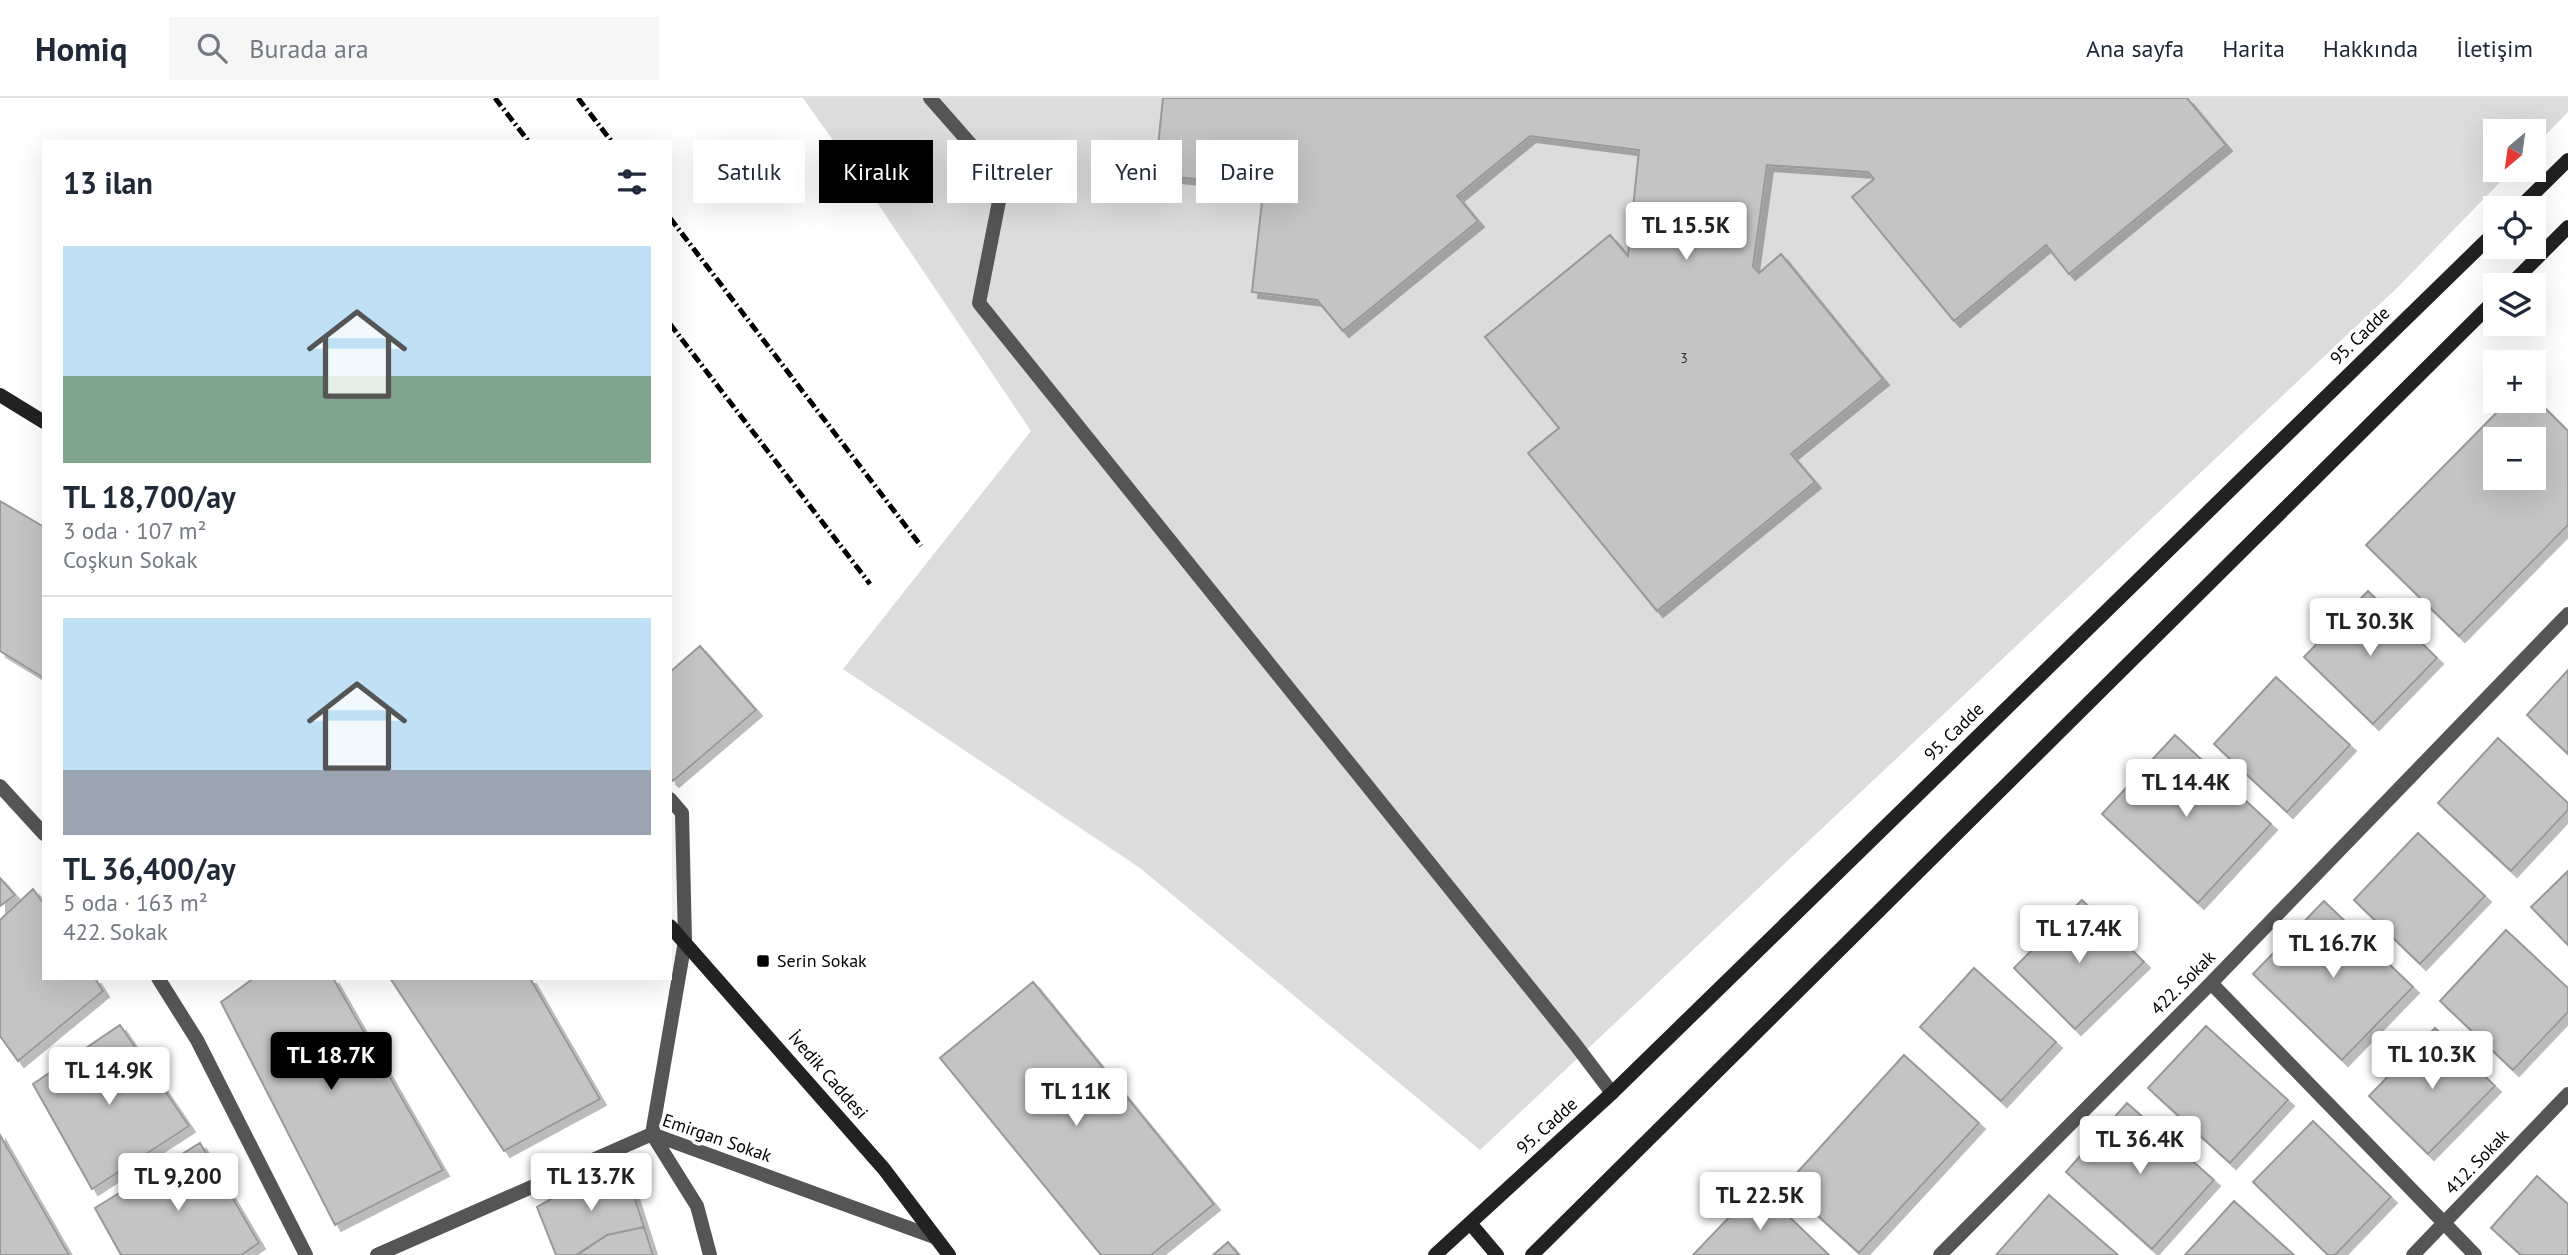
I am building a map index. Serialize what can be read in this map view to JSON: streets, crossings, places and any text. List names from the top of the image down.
{
  "streets": {
    "main road": ["95. Cadde", "İvedik Caddesi"],
    "street": ["422. Sokak", "Emirgan Sokak", "412. Sokak"]
  },
  "crossings": [
    ["İvedik Caddesi", "Emirgan Sokak"]
  ],
  "places": {
    "transit": ["Serin Sokak"]
  },
  "house_numbers": ["3"],
  "north": "bottom left",
  "page": {
    "header": "Homiq",
    "search": "Burada ara",
    "nav": [
      "Ana sayfa",
      "Harita",
      "Hakkında",
      "İletişim"
    ],
    "map_buttons": ["+", "−"],
    "chip": [
      "Satılık",
      "Kiralık",
      "Filtreler",
      "Yeni",
      "Daire"
    ],
    "heading": "13 ilan",
    "price": [
      "TL 15.5K",
      "TL 30.3K",
      "TL 14.4K",
      "TL 17.4K",
      "TL 16.7K",
      "TL 10.3K",
      "TL 18.7K",
      "TL 14.9K",
      "TL 11K",
      "TL 36.4K",
      "TL 9,200",
      "TL 13.7K",
      "TL 22.5K"
    ],
    "list": [
      {
        "name": "TL 18,700/ay",
        "note": "3 oda · 107 m² · Coşkun Sokak"
      },
      {
        "name": "TL 36,400/ay",
        "note": "5 oda · 163 m² · 422. Sokak"
      }
    ]
  }
}
